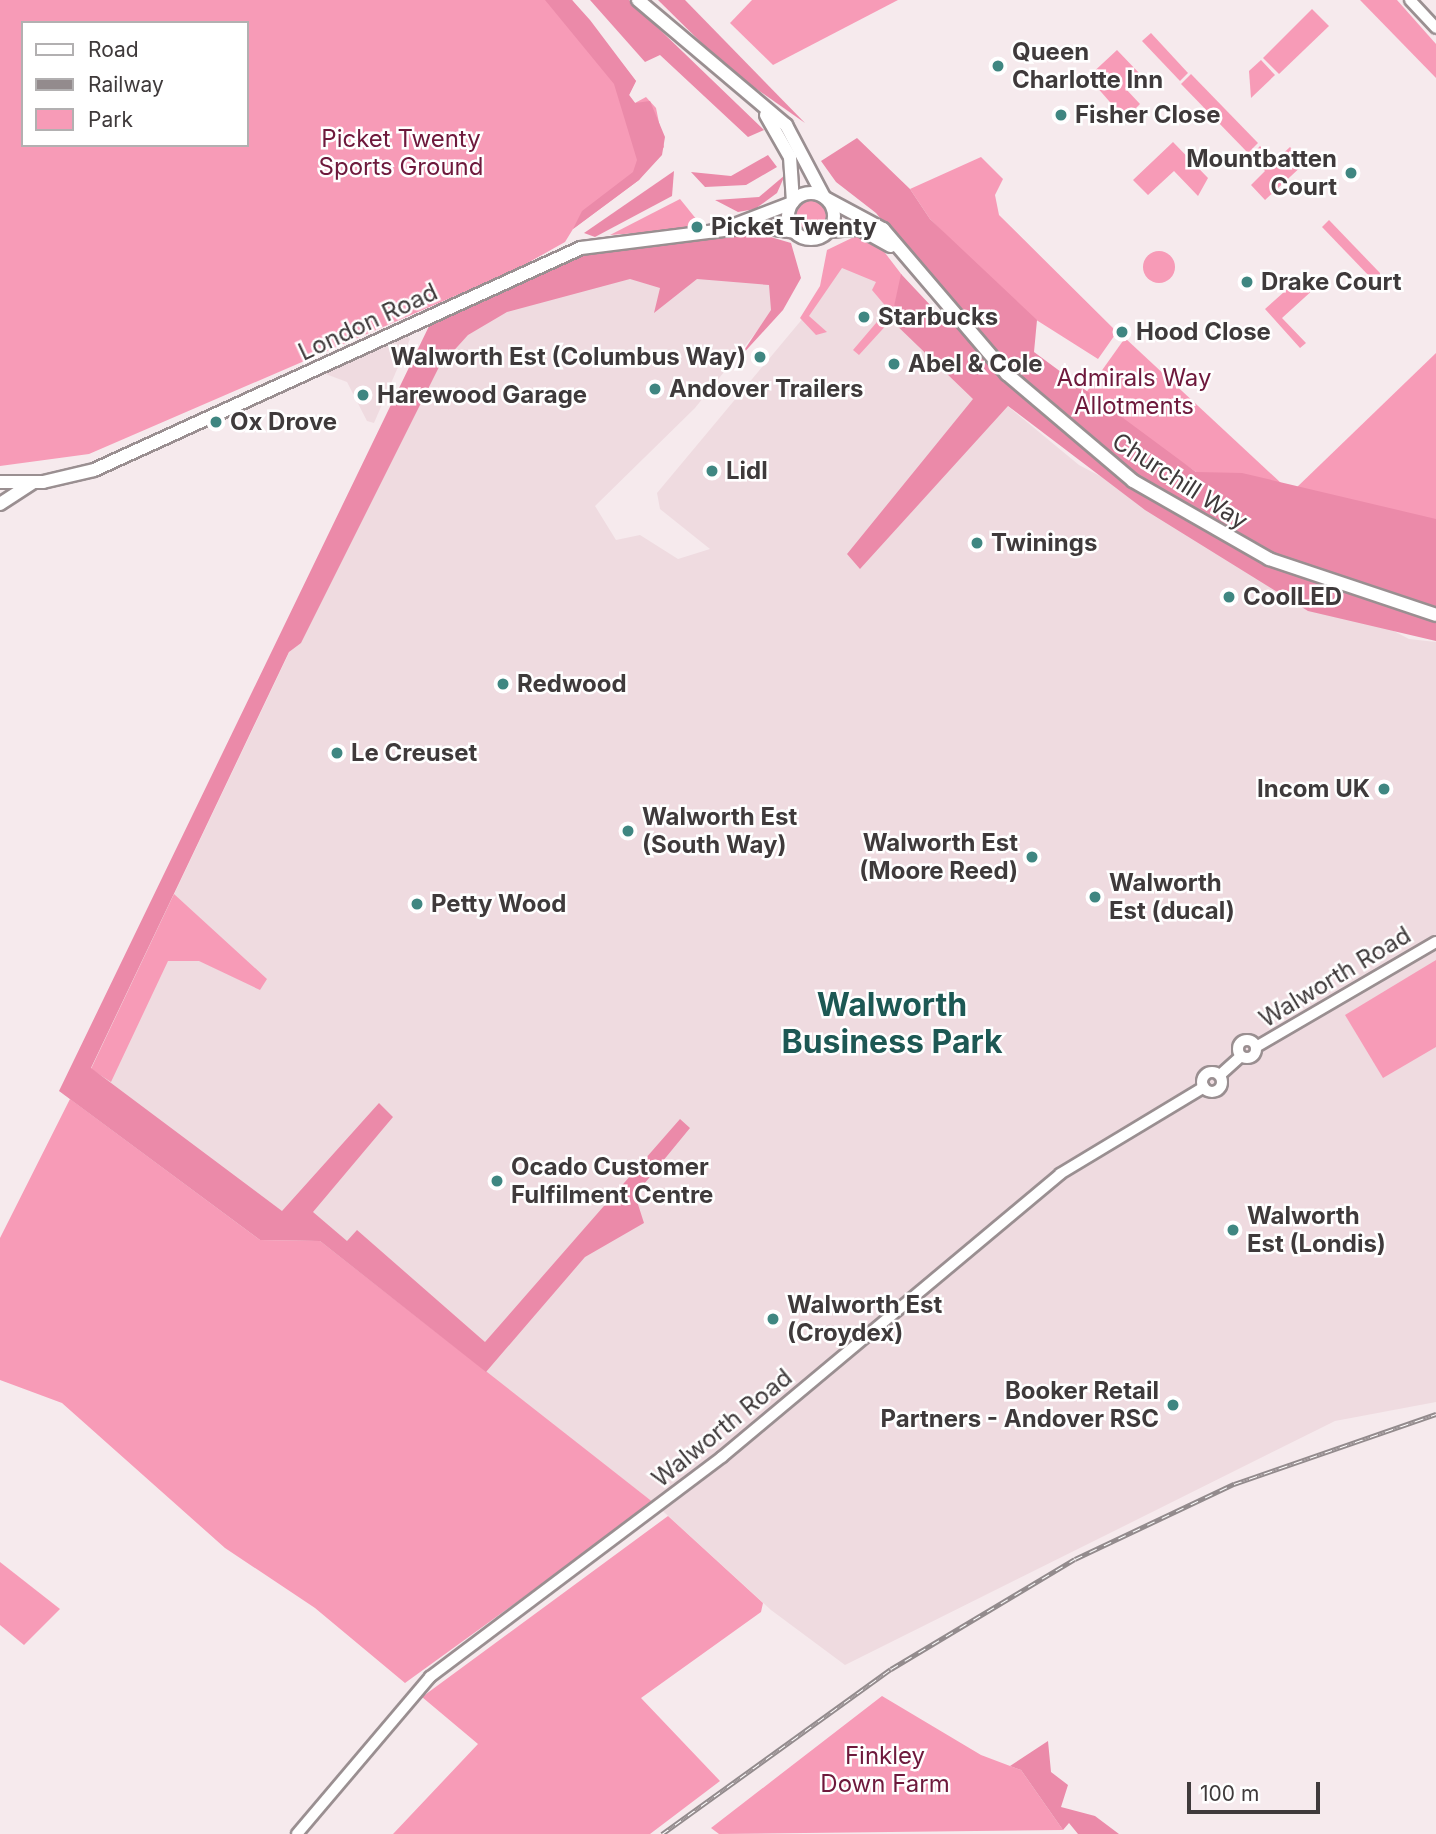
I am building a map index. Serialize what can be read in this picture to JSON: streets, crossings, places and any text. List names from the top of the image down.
{
  "streets": {
    "main road": ["London Road", "Churchill Way"],
    "street": ["Walworth Road"]
  },
  "crossings": [
    ["London Road", "Churchill Way"]
  ],
  "districts": ["Walworth Business Park"],
  "parks": ["Picket Twenty Sports Ground", "Admirals Way Allotments", "Finkley Down Farm"],
  "places": [
    "Queen Charlotte Inn",
    "Fisher Close",
    "Mountbatten Court",
    "Picket Twenty",
    "Drake Court",
    "Starbucks",
    "Hood Close",
    "Walworth Est (Columbus Way)",
    "Abel & Cole",
    "Andover Trailers",
    "Harewood Garage",
    "Ox Drove",
    "Lidl",
    "Twinings",
    "CoolLED",
    "Redwood",
    "Le Creuset",
    "Incom UK",
    "Walworth Est (South Way)",
    "Walworth Est (Moore Reed)",
    "Walworth Est (ducal)",
    "Petty Wood",
    "Ocado Customer Fulfilment Centre",
    "Walworth Est (Londis)",
    "Walworth Est (Croydex)",
    "Booker Retail Partners - Andover RSC"
  ],
  "legend": ["Road", "Railway", "Park"],
  "scale_bar": "100 m"
}
